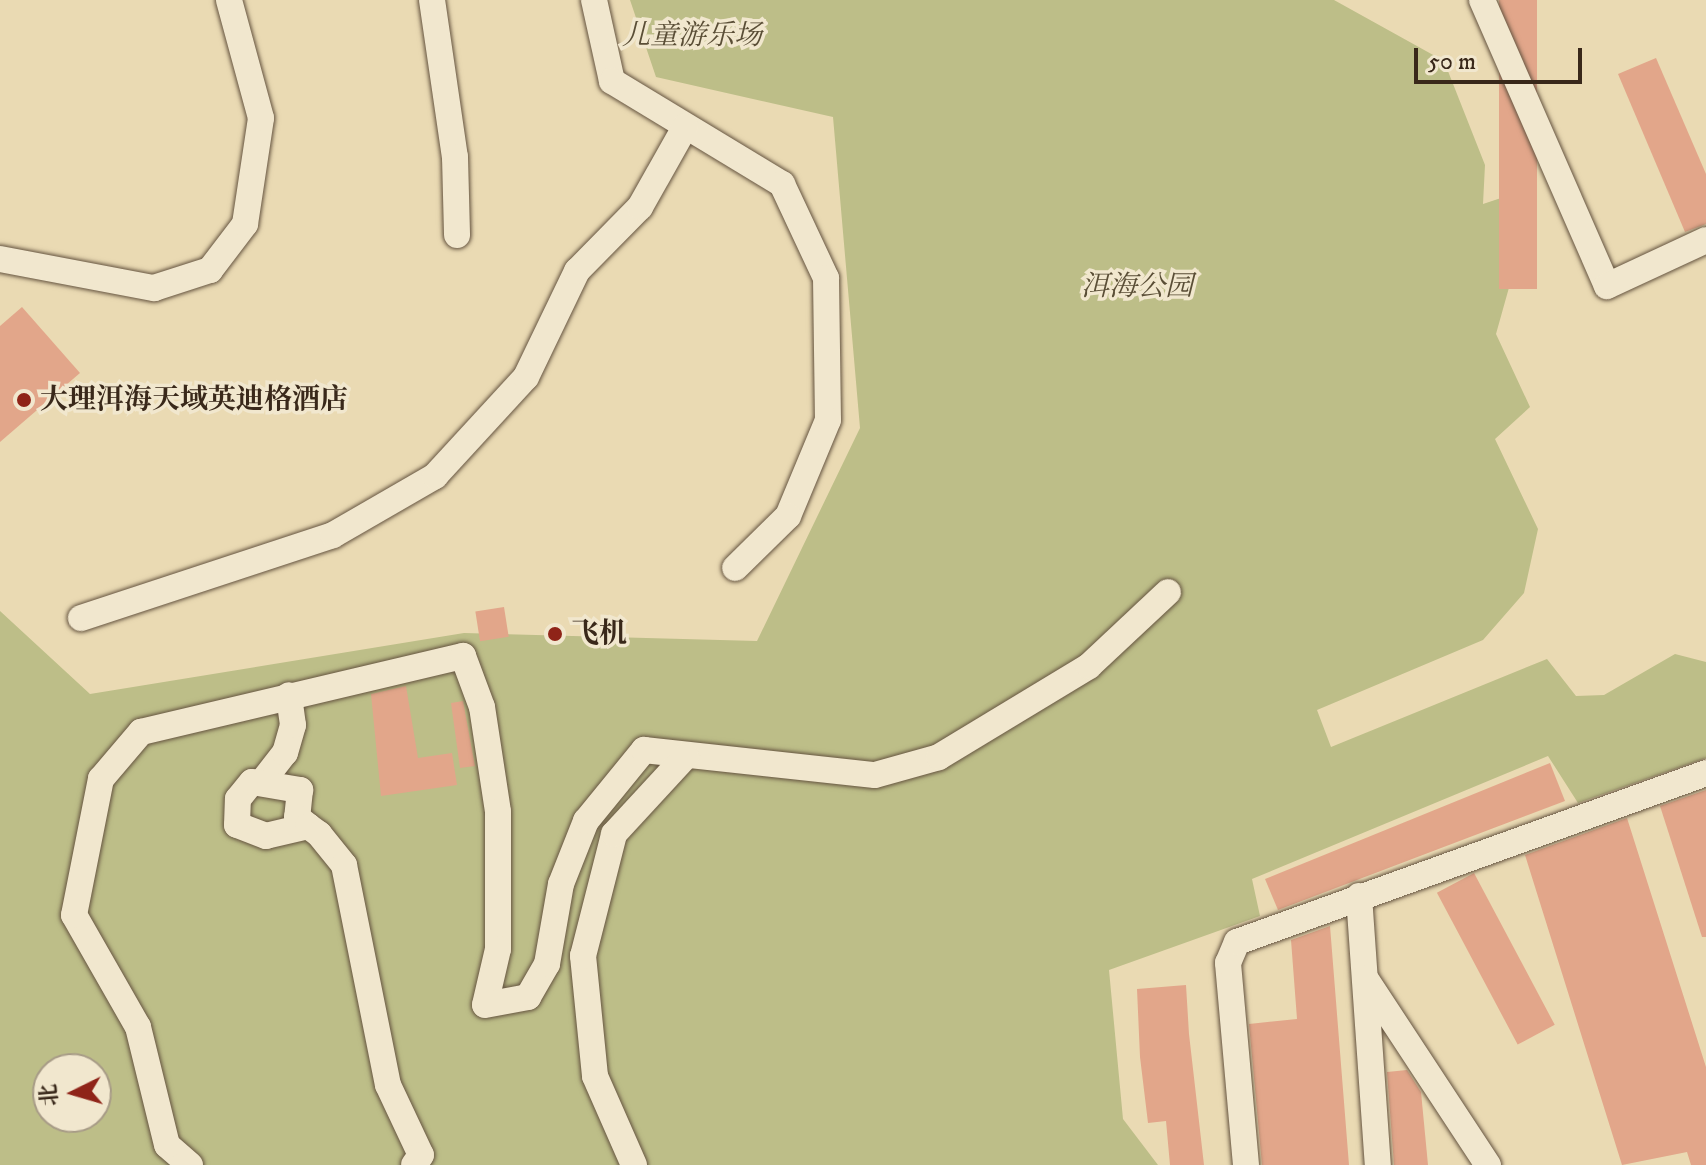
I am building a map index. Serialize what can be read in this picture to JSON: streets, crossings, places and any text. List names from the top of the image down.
{
  "parks": ["儿童游乐场", "洱海公园"],
  "places": ["大理洱海天域英迪格酒店", "飞机"],
  "scale_bar": "50 m",
  "north": "left"
}
